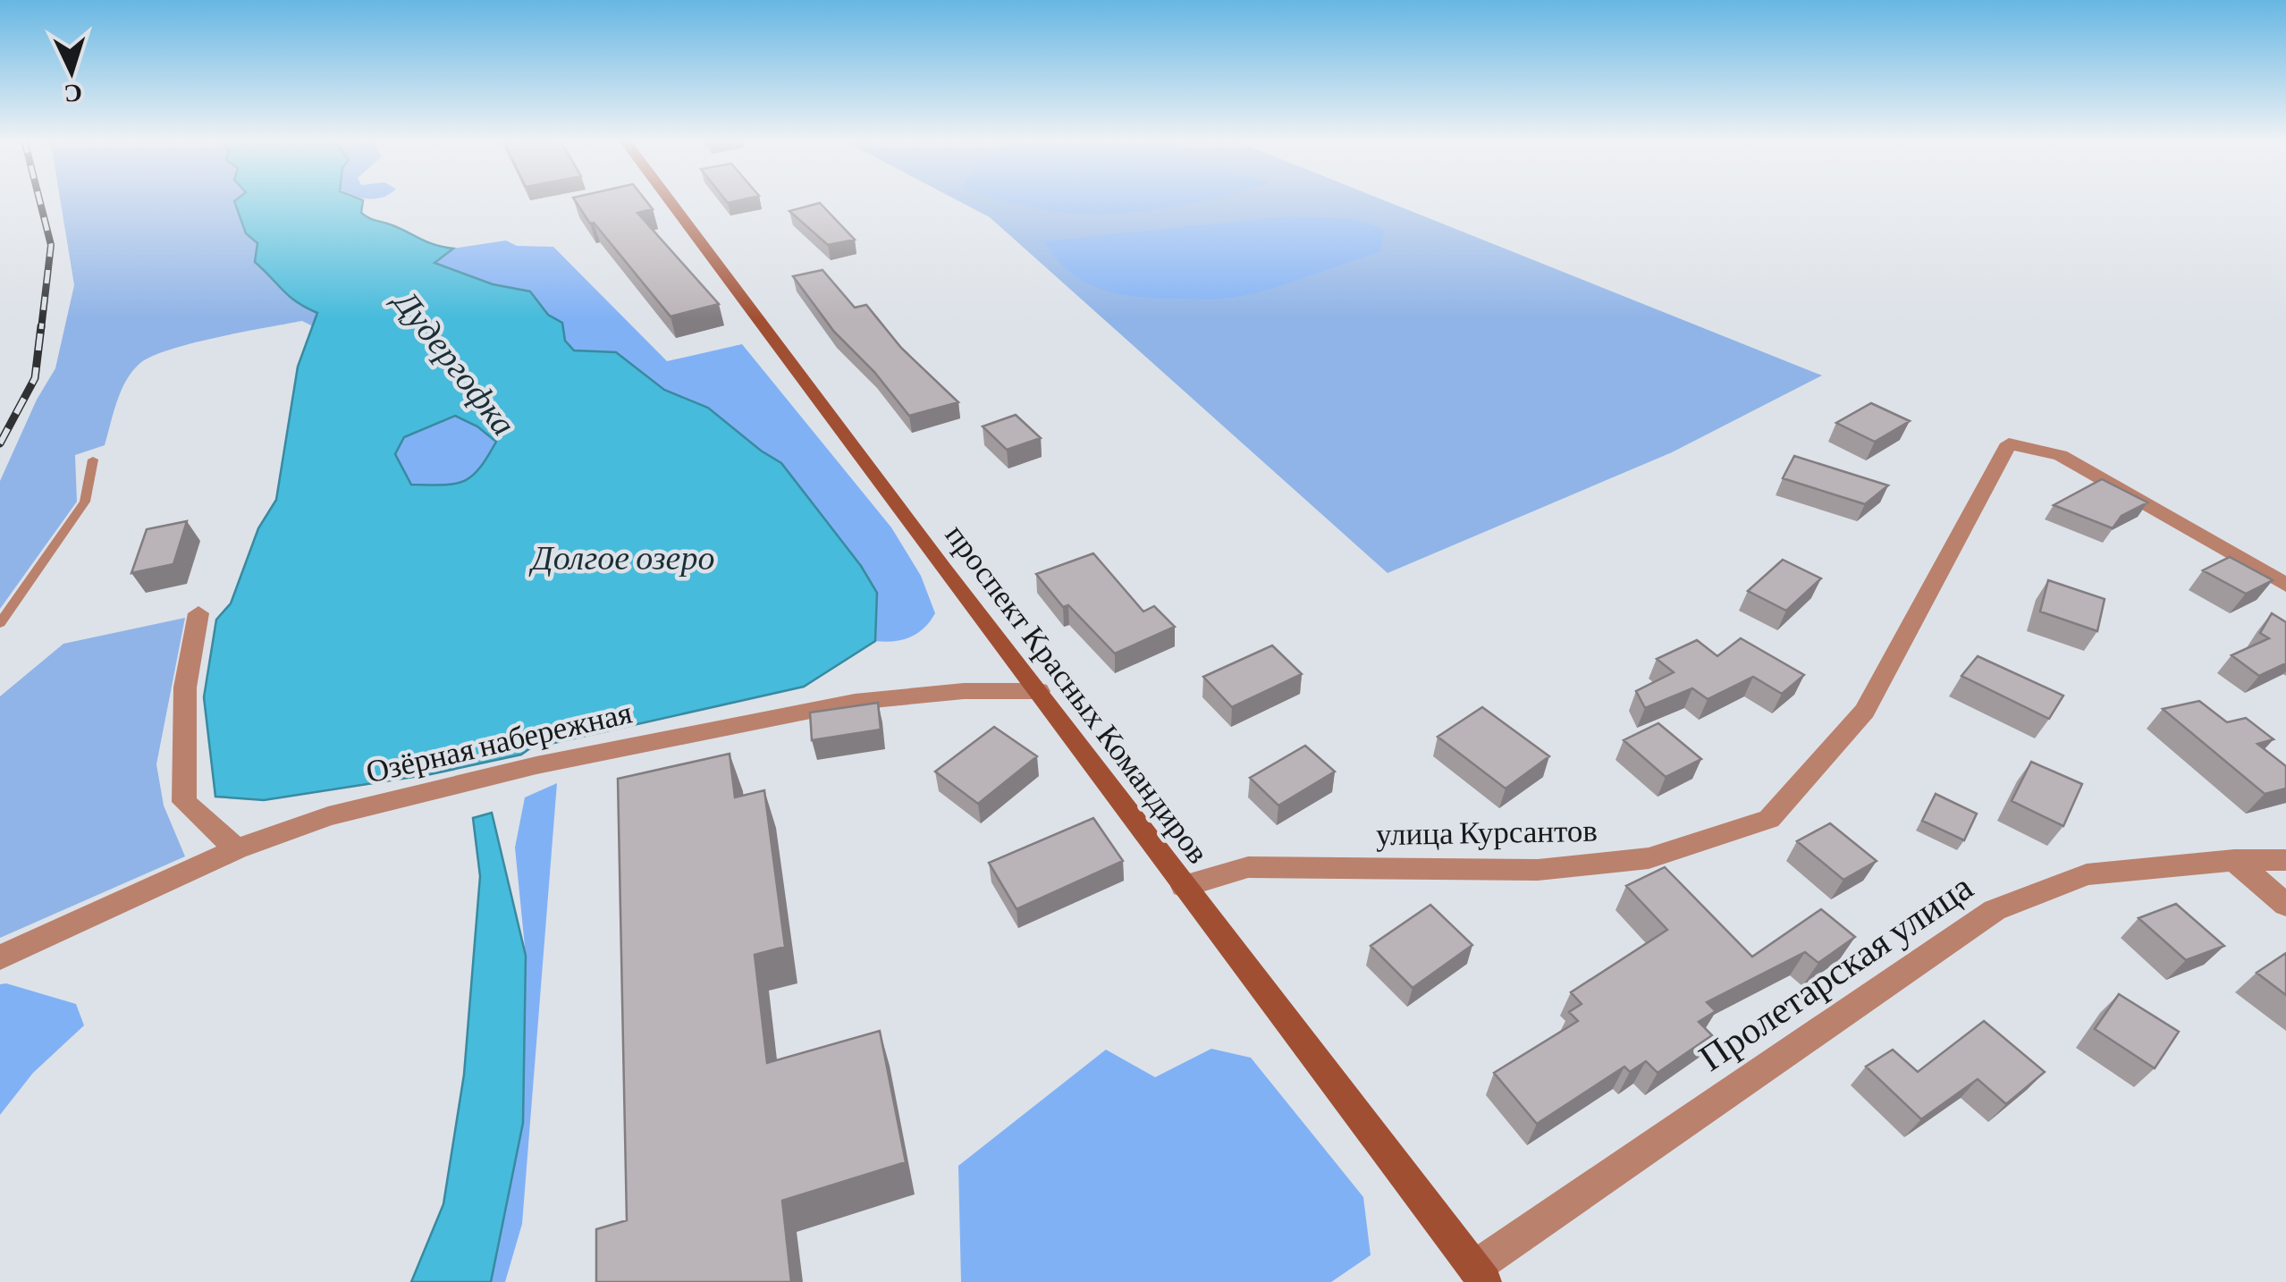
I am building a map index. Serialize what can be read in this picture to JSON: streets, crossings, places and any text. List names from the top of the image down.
{
  "streets": {
    "street": [
      "проспект Красных Командиров",
      "Озёрная набережная",
      "улица Курсантов",
      "Пролетарская улица"
    ]
  },
  "crossings": [
    ["проспект Красных Командиров", "Озёрная набережная"],
    ["проспект Красных Командиров", "улица Курсантов"],
    ["проспект Красных Командиров", "Пролетарская улица"]
  ],
  "water": ["Дудергофка", "Долгое озеро"],
  "north": "bottom"
}
